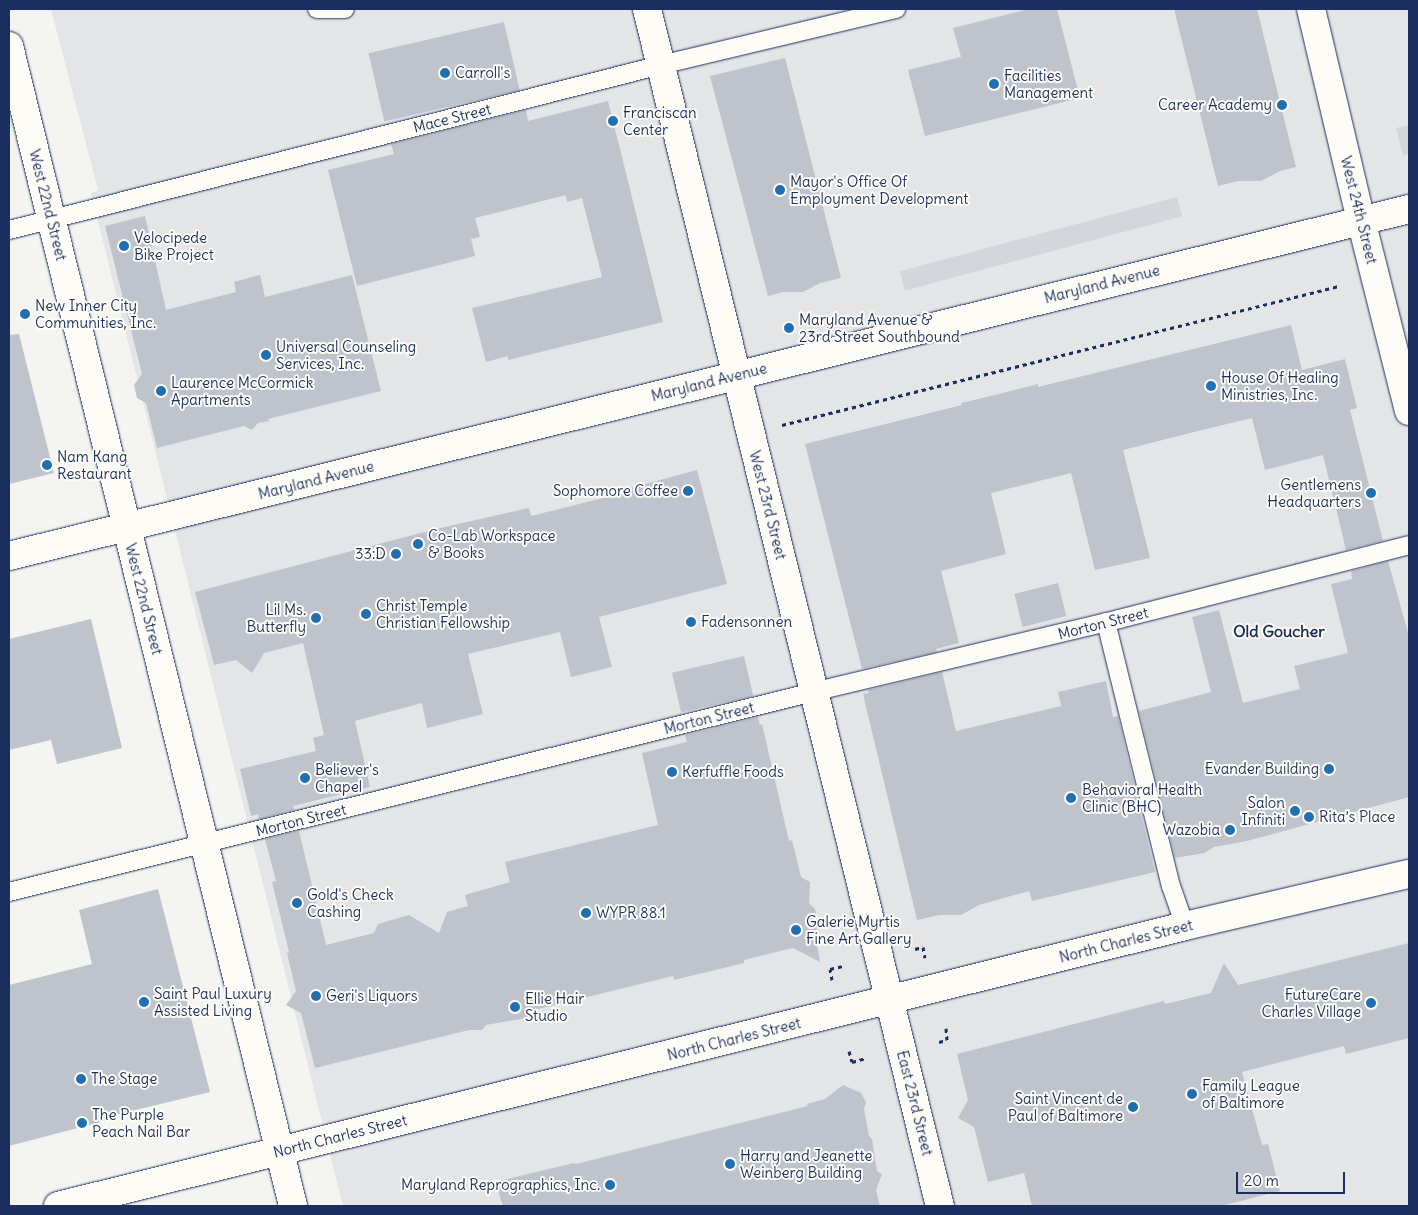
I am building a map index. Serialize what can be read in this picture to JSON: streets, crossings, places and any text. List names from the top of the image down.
{
  "streets": {
    "street": [
      "West 22nd Street",
      "West 24th Street",
      "Maryland Avenue",
      "West 23rd Street",
      "North Charles Street",
      "East 23rd Street"
    ],
    "lane": ["Mace Street", "Morton Street"]
  },
  "crossings": [
    ["Mace Street", "West 22nd Street"],
    ["Mace Street", "West 23rd Street"],
    ["West 22nd Street", "Maryland Avenue"],
    ["West 22nd Street", "Morton Street"],
    ["West 22nd Street", "North Charles Street"],
    ["West 24th Street", "Maryland Avenue"],
    ["Maryland Avenue", "West 23rd Street"],
    ["West 23rd Street", "Morton Street"],
    ["West 23rd Street", "North Charles Street"],
    ["West 23rd Street", "East 23rd Street"],
    ["North Charles Street", "East 23rd Street"]
  ],
  "districts": ["Old Goucher"],
  "places": [
    "Carroll's",
    "Facilities Management",
    "Career Academy",
    "Franciscan Center",
    "Mayor's Office Of Employment Development",
    "Velocipede Bike Project",
    "New Inner City Communities, Inc.",
    "Maryland Avenue & 23rd Street Southbound",
    "Universal Counseling Services, Inc.",
    "House Of Healing Ministries, Inc.",
    "Laurence McCormick Apartments",
    "Nam Kang Restaurant",
    "Sophomore Coffee",
    "Gentlemens Headquarters",
    "Co-Lab Workspace & Books",
    "33:D",
    "Christ Temple Christian Fellowship",
    "Lil Ms. Butterfly",
    "Fadensonnen",
    "Evander Building",
    "Kerfuffle Foods",
    "Believer's Chapel",
    "Behavioral Health Clinic (BHC)",
    "Salon Infiniti",
    "Rita’s Place",
    "Wazobia",
    "Gold's Check Cashing",
    "WYPR 88.1",
    "Galerie Myrtis Fine Art Gallery",
    "Geri's Liquors",
    "Saint Paul Luxury Assisted Living",
    "FutureCare Charles Village",
    "Ellie Hair Studio",
    "The Stage",
    "Family League of Baltimore",
    "Saint Vincent de Paul of Baltimore",
    "The Purple Peach Nail Bar",
    "Harry and Jeanette Weinberg Building",
    "Maryland Reprographics, Inc."
  ],
  "scale_bar": "20 m"
}
